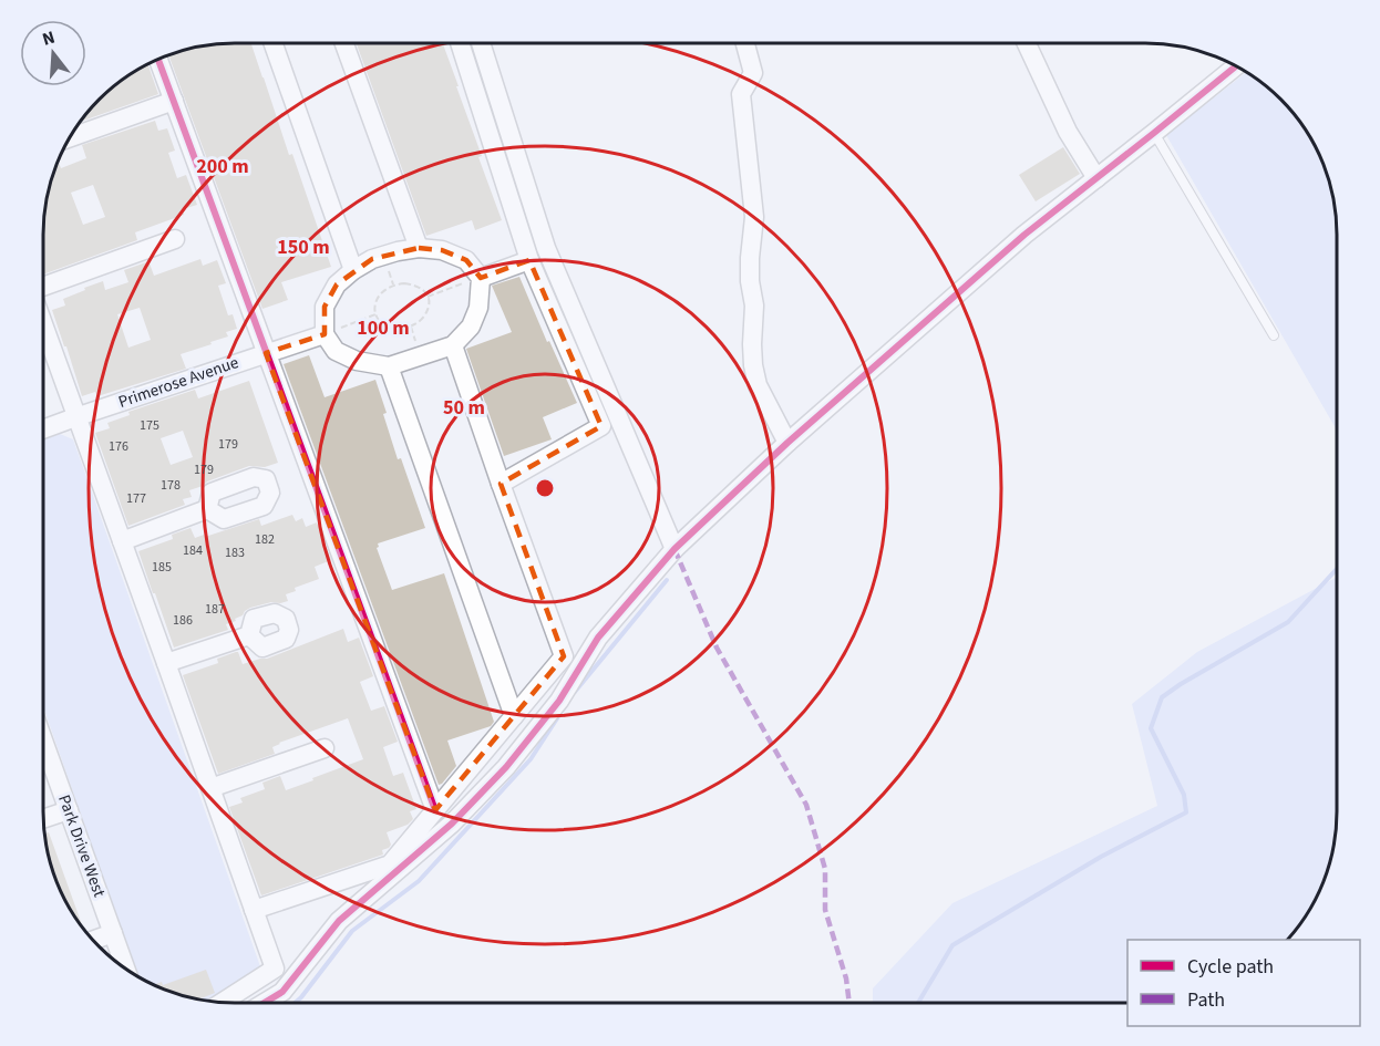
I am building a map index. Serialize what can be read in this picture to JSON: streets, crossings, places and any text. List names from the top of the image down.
{
  "streets": {
    "street": ["Primerose Avenue", "Park Drive West"]
  },
  "house_numbers": [
    "175",
    "179",
    "176",
    "179",
    "178",
    "177",
    "182",
    "184",
    "183",
    "185",
    "187",
    "186"
  ],
  "legend": ["Cycle path", "Path"],
  "north": "top",
  "rings": [
    "200 m",
    "150 m",
    "100 m",
    "50 m"
  ]
}
